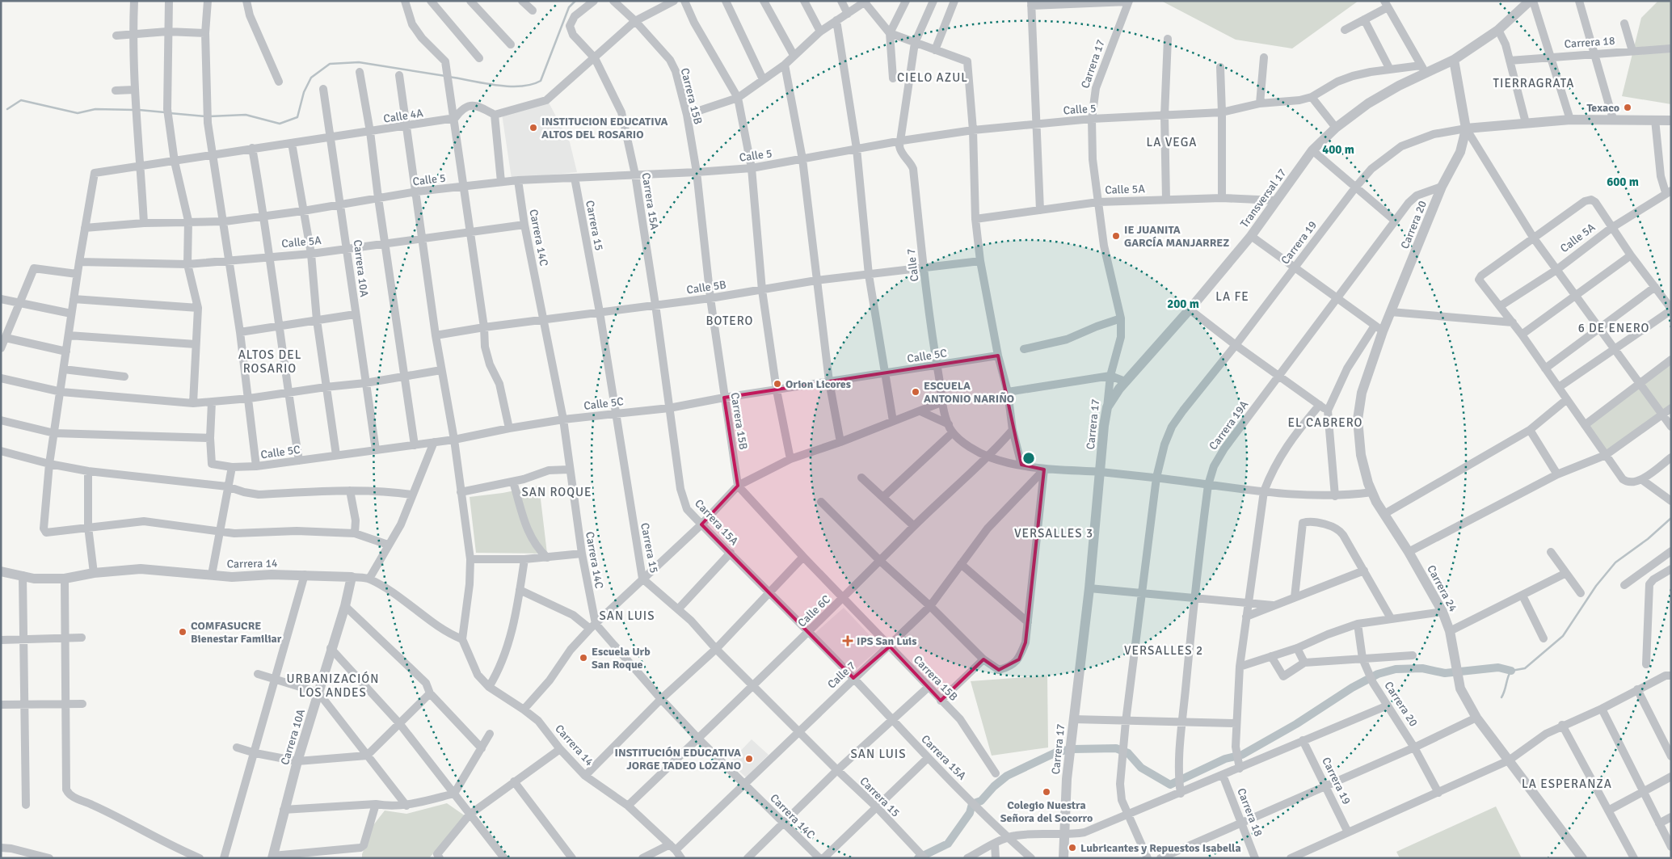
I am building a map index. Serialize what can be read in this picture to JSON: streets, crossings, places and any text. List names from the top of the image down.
{
  "streets": {
    "street": [
      "Carrera 18",
      "Carrera 17",
      "Carrera 15B",
      "Calle 5",
      "Calle 4A",
      "Calle 5A",
      "Transversal 17",
      "Carrera 15A",
      "Carrera 20",
      "Carrera 15",
      "Carrera 14C",
      "Carrera 19",
      "Calle 7",
      "Carrera 10A",
      "Calle 5B",
      "Calle 5C",
      "Carrera 19A",
      "Carrera 14",
      "Carrera 24",
      "Calle 6C"
    ]
  },
  "crossings": [
    ["Carrera 17", "Calle 5"],
    ["Carrera 17", "Calle 5A"],
    ["Carrera 17", "Transversal 17"],
    ["Carrera 17", "Calle 7"],
    ["Carrera 15B", "Calle 5"],
    ["Carrera 15B", "Calle 7"],
    ["Carrera 15B", "Calle 5B"],
    ["Carrera 15B", "Calle 5C"],
    ["Carrera 15B", "Calle 6C"],
    ["Calle 5", "Calle 4A"],
    ["Calle 5", "Transversal 17"],
    ["Calle 5", "Carrera 15A"],
    ["Calle 5", "Carrera 15"],
    ["Calle 5", "Carrera 14C"],
    ["Calle 5", "Calle 7"],
    ["Calle 5", "Carrera 10A"],
    ["Calle 4A", "Carrera 10A"],
    ["Calle 5A", "Transversal 17"],
    ["Calle 5A", "Carrera 14C"],
    ["Calle 5A", "Carrera 10A"],
    ["Transversal 17", "Carrera 20"],
    ["Carrera 15A", "Calle 7"],
    ["Carrera 15A", "Calle 5B"],
    ["Carrera 15A", "Calle 5C"],
    ["Carrera 15A", "Calle 6C"],
    ["Carrera 20", "Carrera 19"],
    ["Carrera 20", "Carrera 19A"],
    ["Carrera 20", "Carrera 24"],
    ["Carrera 15", "Calle 7"],
    ["Carrera 15", "Calle 5B"],
    ["Carrera 15", "Calle 5C"],
    ["Carrera 15", "Calle 6C"],
    ["Carrera 14C", "Calle 7"],
    ["Carrera 14C", "Calle 5B"],
    ["Carrera 14C", "Calle 5C"],
    ["Carrera 14C", "Calle 6C"],
    ["Carrera 19", "Calle 7"],
    ["Calle 7", "Calle 5B"],
    ["Calle 7", "Calle 5C"],
    ["Calle 7", "Carrera 19A"],
    ["Calle 7", "Carrera 14"],
    ["Calle 7", "Carrera 24"],
    ["Calle 7", "Calle 6C"],
    ["Carrera 10A", "Calle 5C"],
    ["Carrera 10A", "Carrera 14"],
    ["Carrera 14", "Calle 6C"]
  ],
  "districts": [
    "CIELO AZUL",
    "TIERRAGRATA",
    "LA VEGA",
    "LA FE",
    "BOTERO",
    "6 DE ENERO",
    "ALTOS DEL ROSARIO",
    "EL CABRERO",
    "SAN ROQUE",
    "VERSALLES 3",
    "SAN LUIS",
    "VERSALLES 2",
    "URBANIZACIÓN LOS ANDES",
    "SAN LUIS",
    "LA ESPERANZA"
  ],
  "places": {
    "other": [
      "Texaco",
      "INSTITUCION EDUCATIVA ALTOS DEL ROSARIO",
      "IE JUANITA GARCÍA MANJARREZ",
      "Orion Licores",
      "ESCUELA ANTONIO NARIÑO",
      "COMFASUCRE Bienestar Familiar",
      "Escuela Urb San Roque",
      "INSTITUCIÓN EDUCATIVA JORGE TADEO LOZANO",
      "Colegio Nuestra Señora del Socorro",
      "Lubricantes y Repuestos Isabella"
    ],
    "health": ["IPS San Luis"]
  },
  "rings": ["400 m", "600 m", "200 m"]
}
